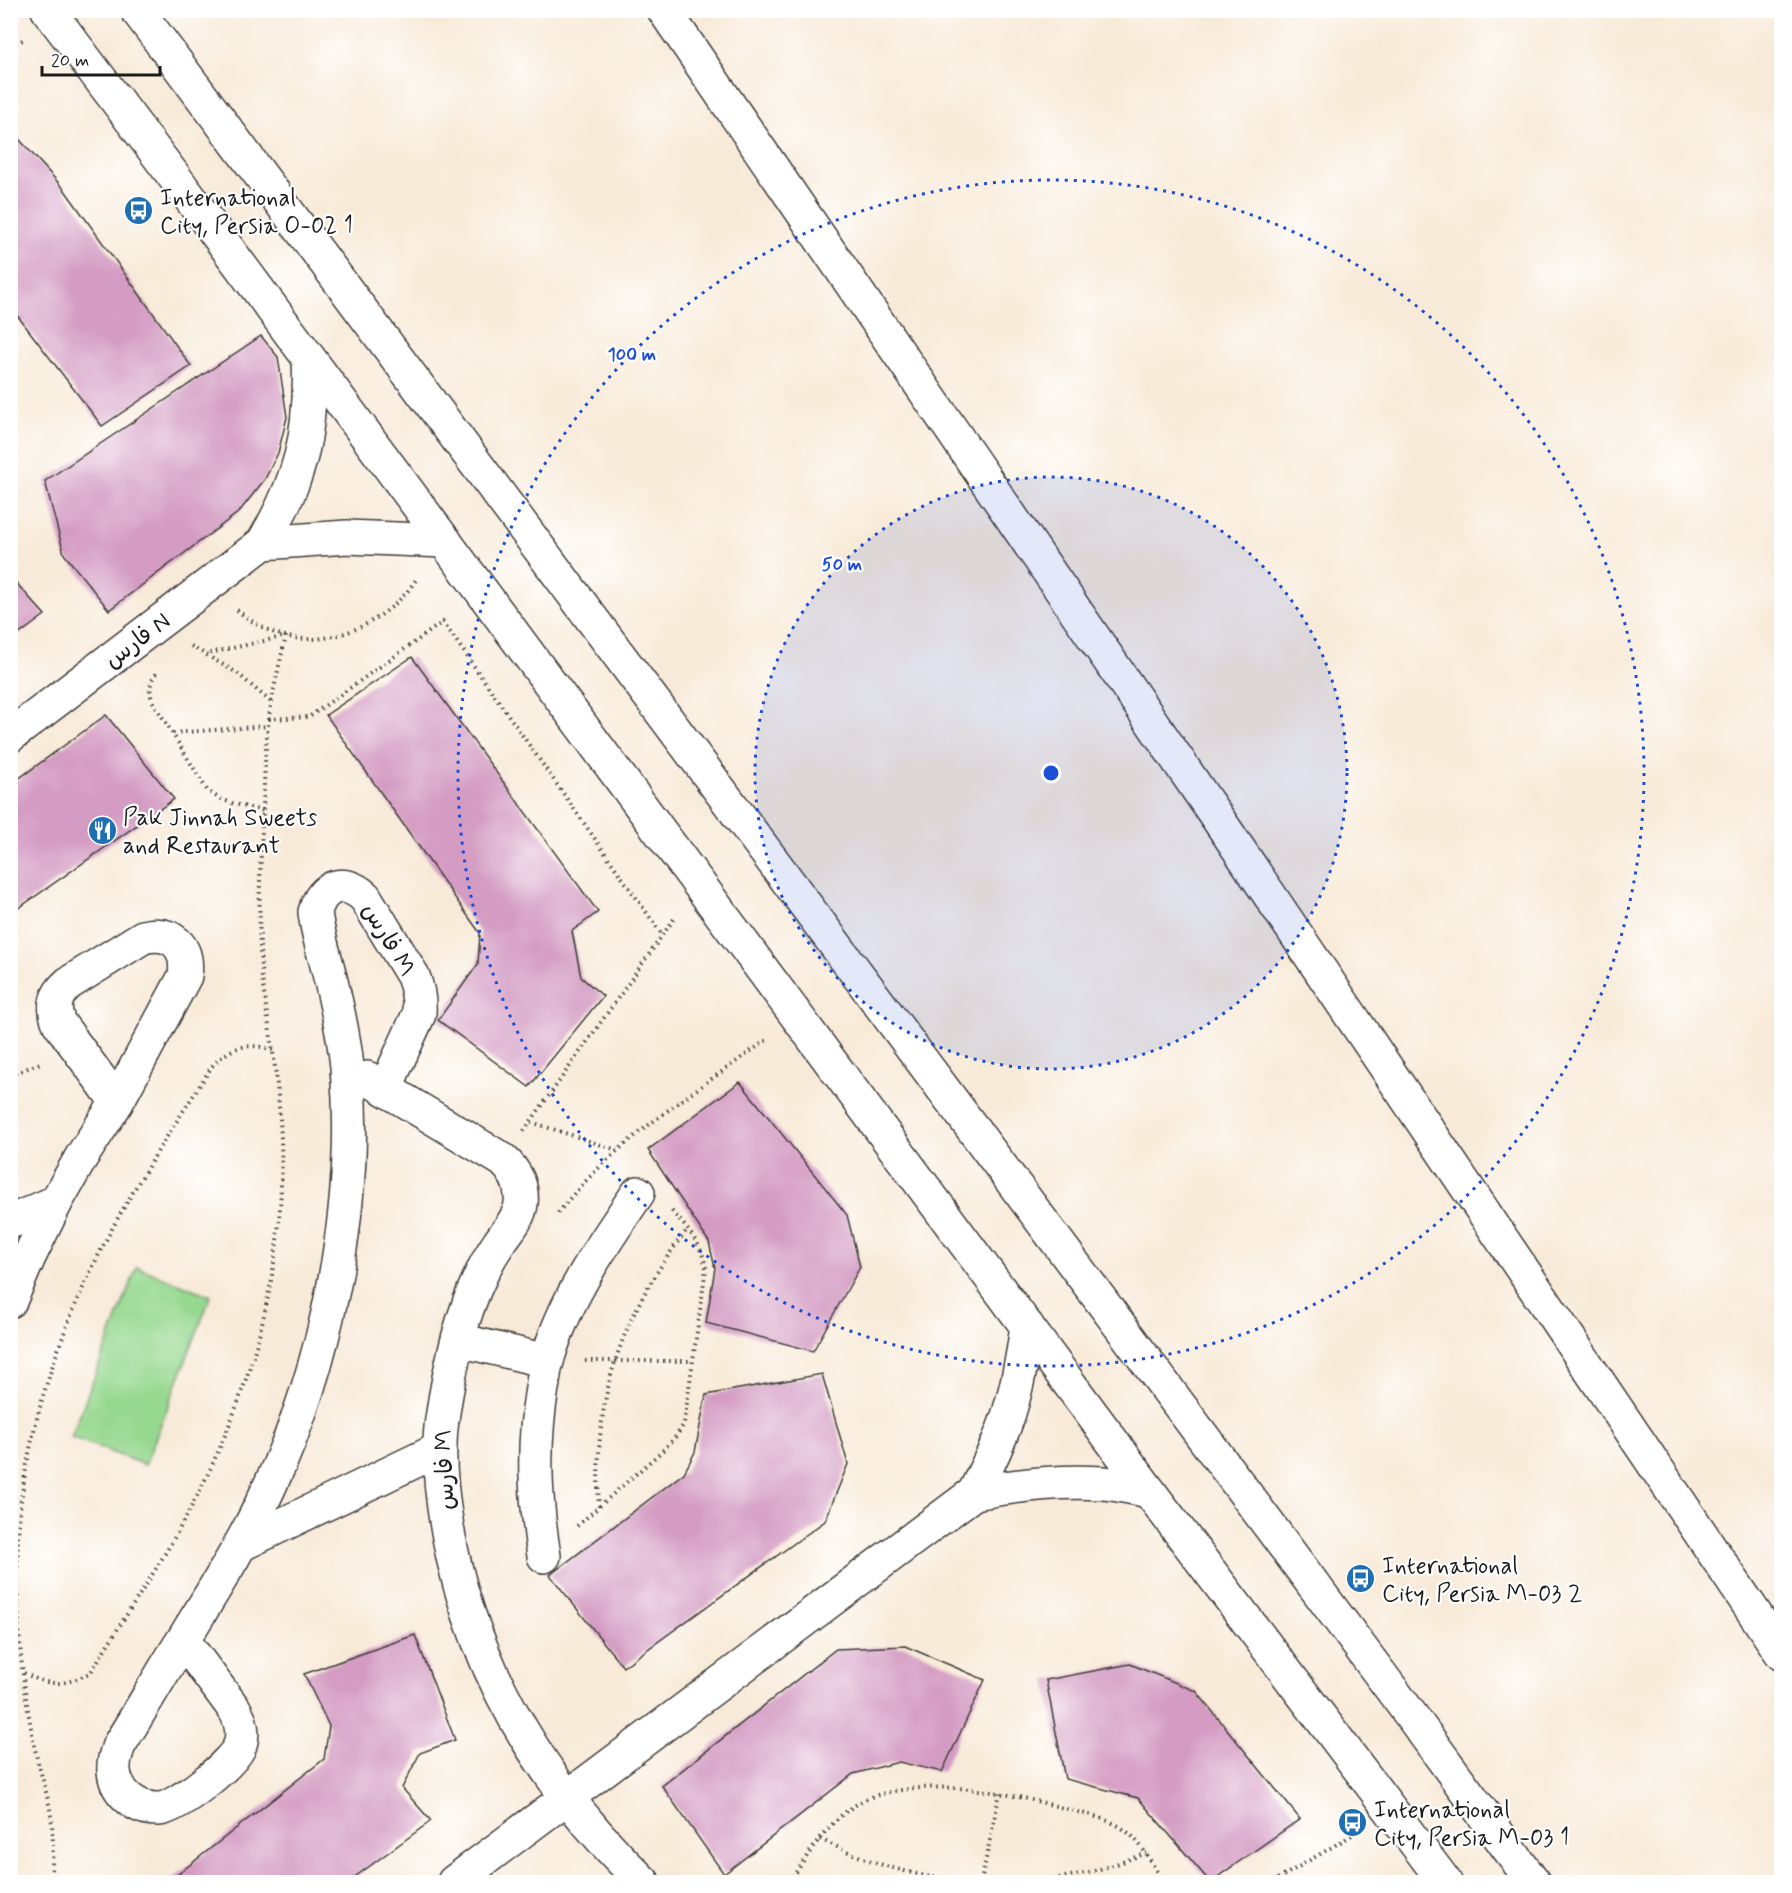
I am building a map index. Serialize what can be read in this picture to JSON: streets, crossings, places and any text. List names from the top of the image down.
{
  "streets": {
    "street": ["فارس N", "فارس M"]
  },
  "places": {
    "bus stop": ["International City, Persia O-02 1", "International City, Persia M-03 2", "International City, Persia M-03 1"],
    "restaurant": ["Pak Jinnah Sweets and Restaurant"]
  },
  "scale_bar": "20 m",
  "rings": ["100 m", "50 m"]
}
